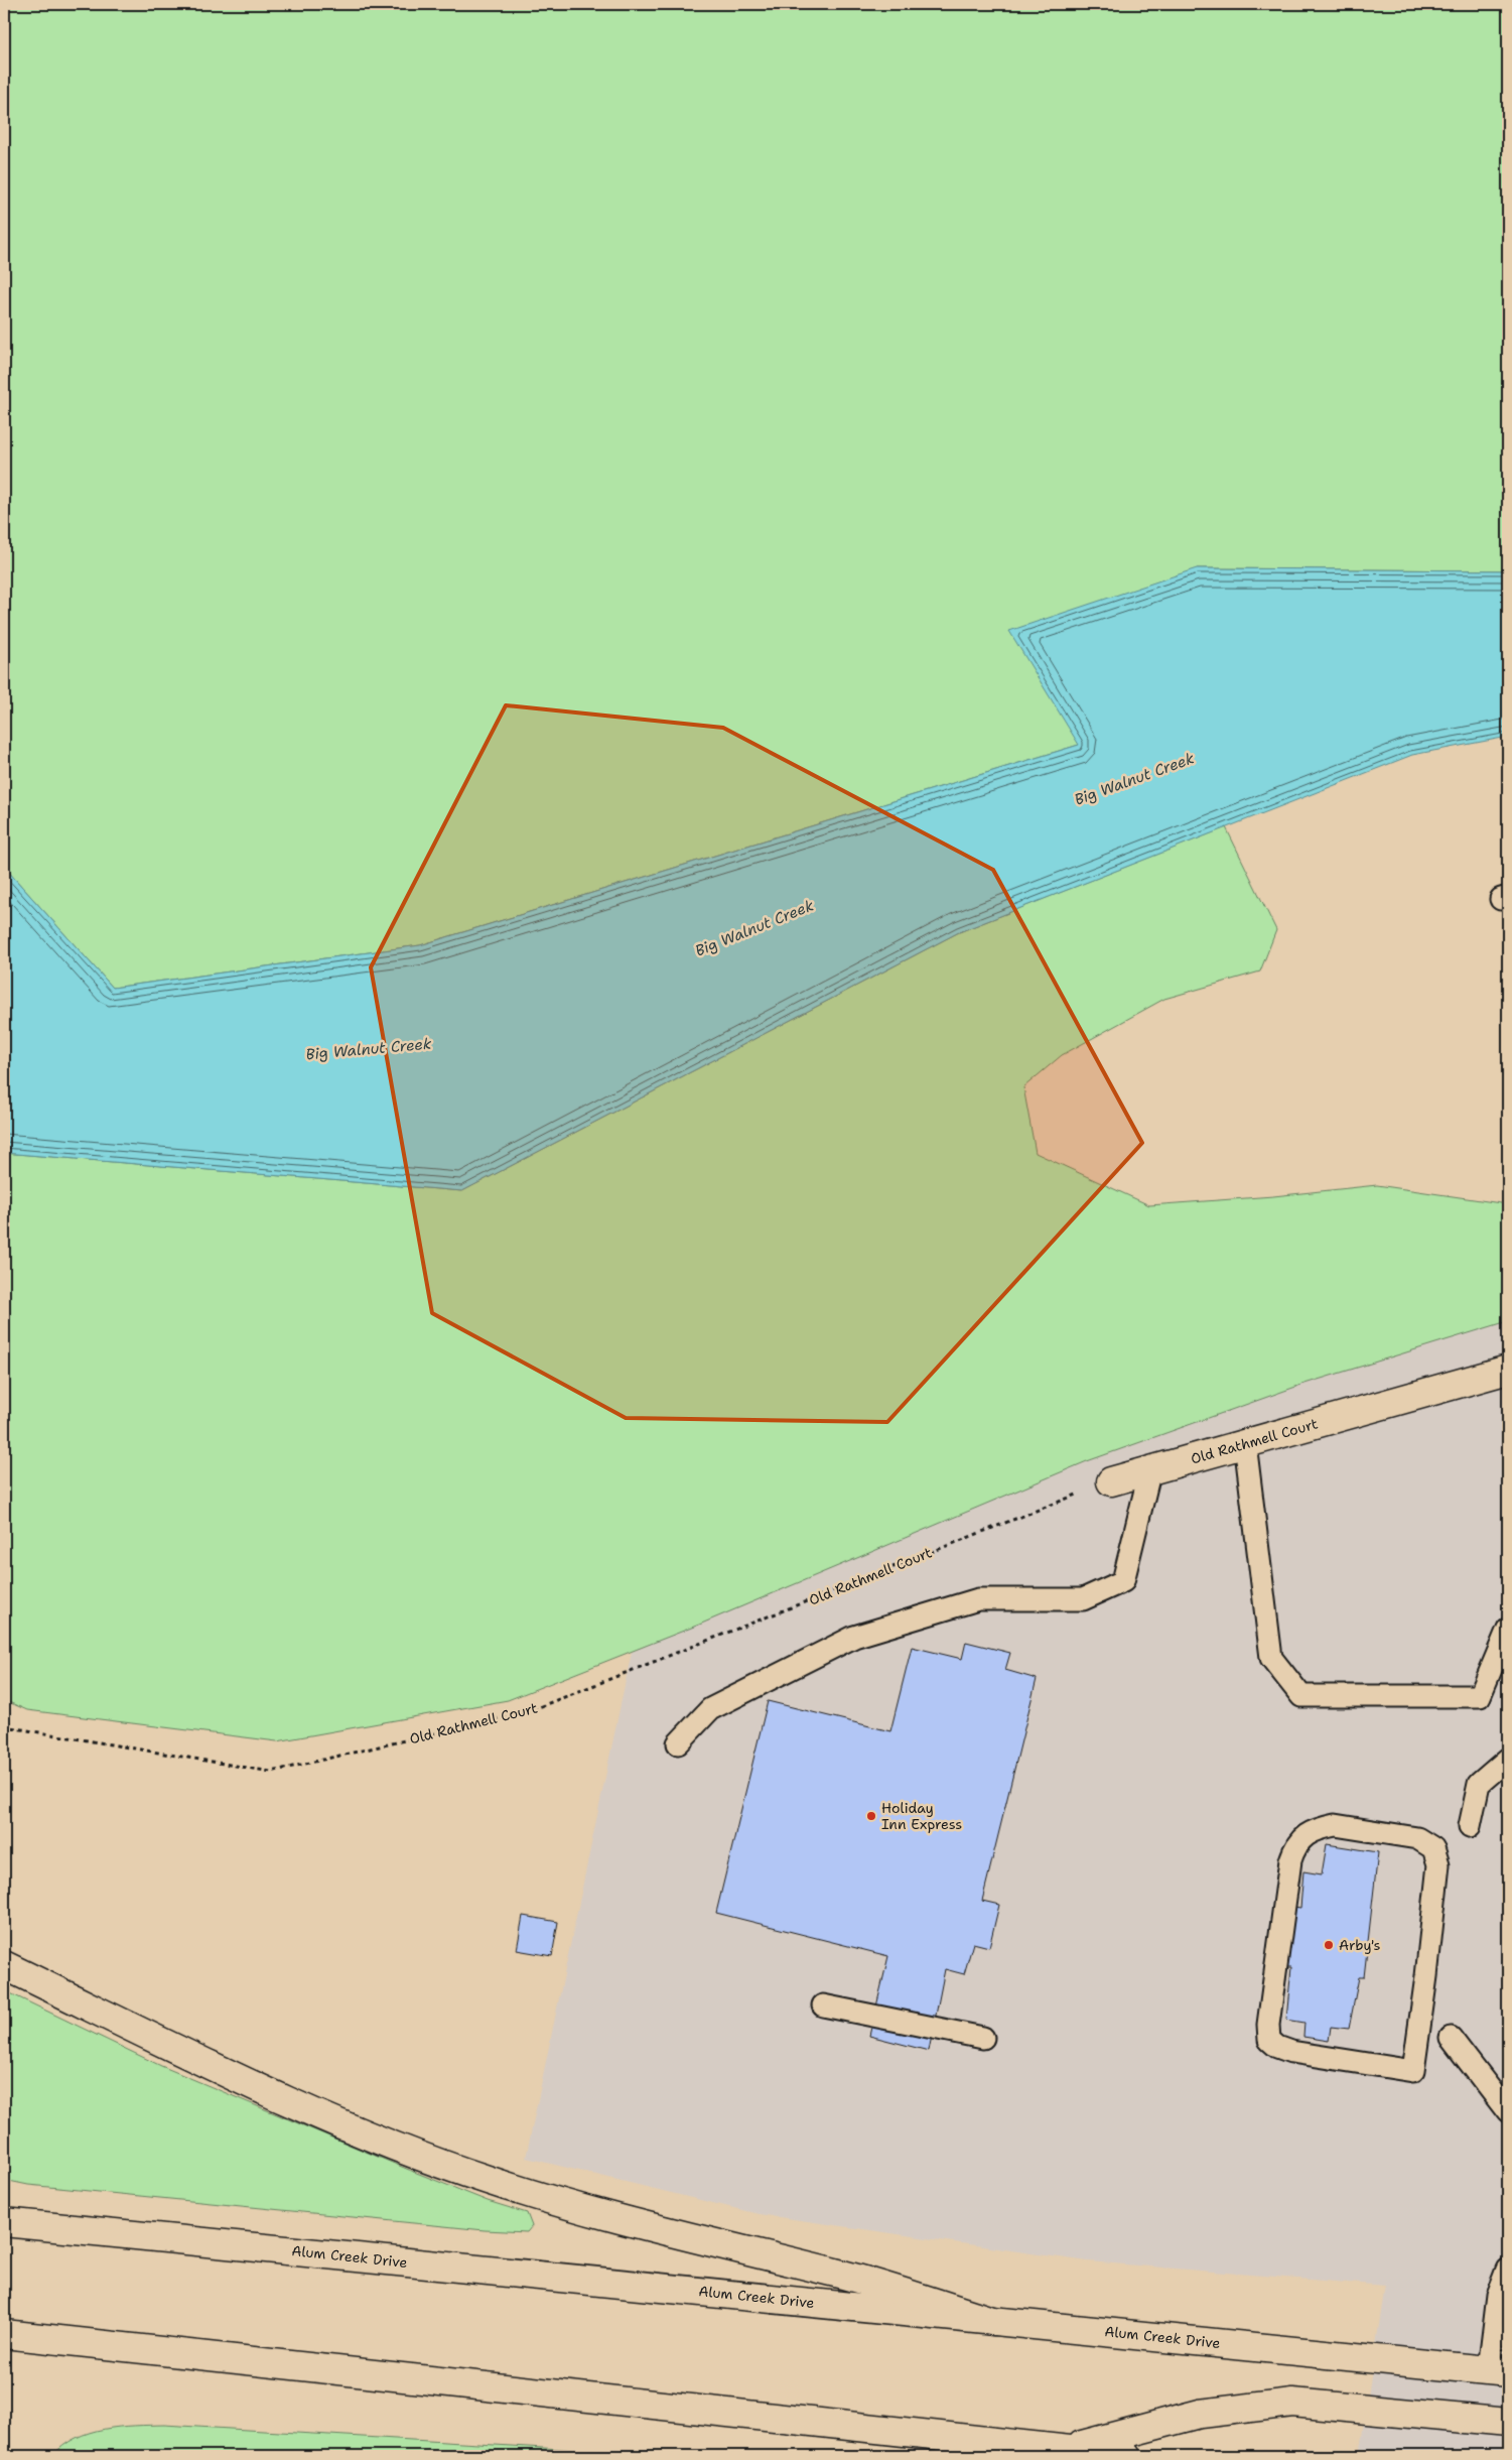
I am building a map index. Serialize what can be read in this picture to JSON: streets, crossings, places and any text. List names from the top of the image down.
{
  "streets": {
    "main road": ["Old Rathmell Court", "Alum Creek Drive"]
  },
  "water": ["Big Walnut Creek"],
  "places": ["Holiday Inn Express", "Arby's"]
}
